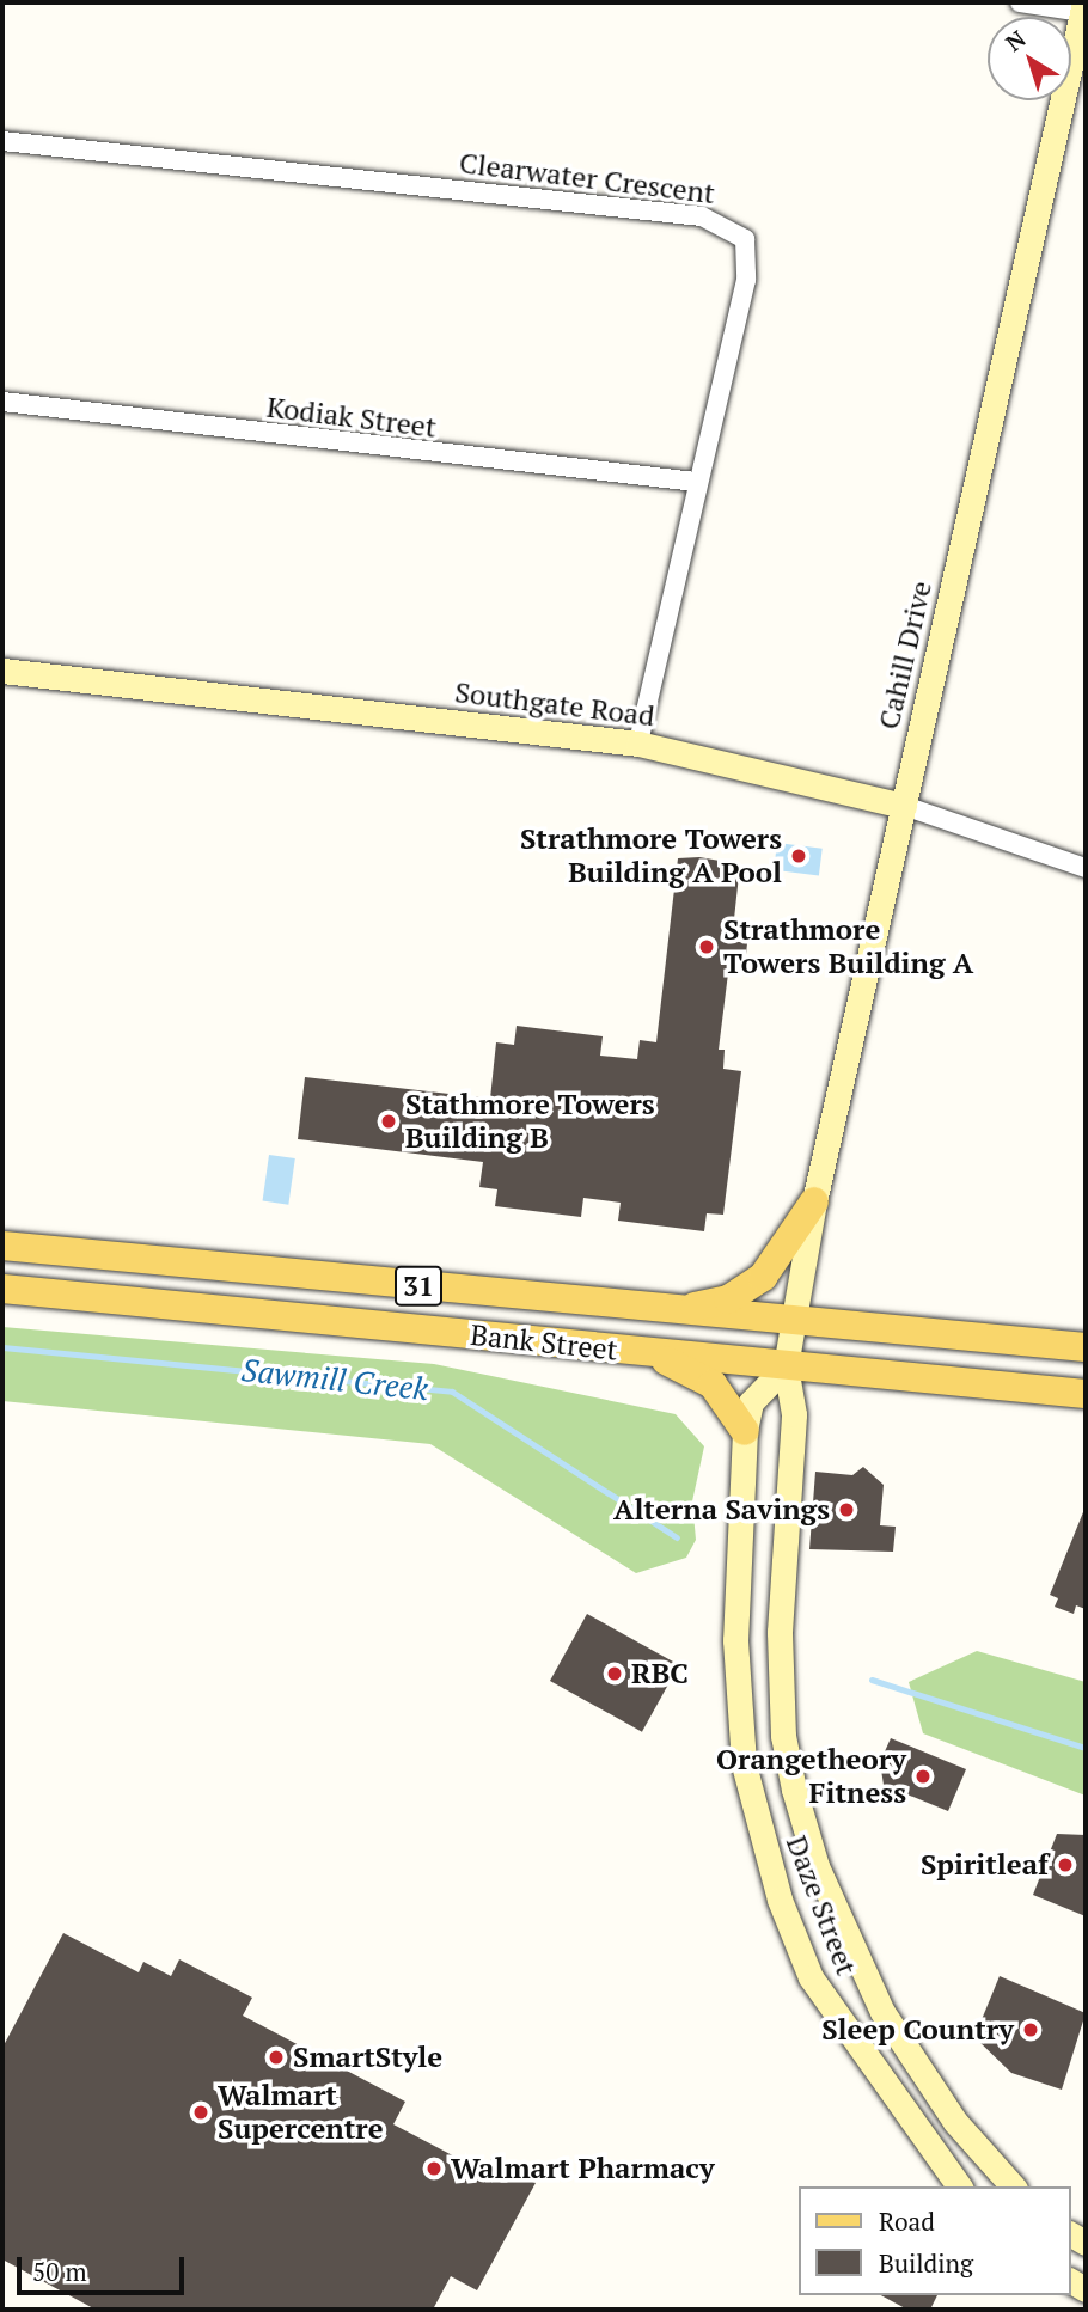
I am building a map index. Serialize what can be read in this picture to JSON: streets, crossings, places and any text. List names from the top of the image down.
{
  "streets": {
    "main road": ["31", "Bank Street"],
    "street": [
      "Clearwater Crescent",
      "Kodiak Street",
      "Cahill Drive",
      "Southgate Road",
      "Daze Street"
    ]
  },
  "crossings": [
    ["Clearwater Crescent", "Kodiak Street"],
    ["Clearwater Crescent", "Southgate Road"],
    ["Cahill Drive", "Southgate Road"],
    ["Cahill Drive", "Bank Street"],
    ["Cahill Drive", "Daze Street"],
    ["Bank Street", "Daze Street"]
  ],
  "water": ["Sawmill Creek"],
  "places": [
    "Strathmore Towers Building A Pool",
    "Strathmore Towers Building A",
    "Stathmore Towers Building B",
    "Alterna Savings",
    "RBC",
    "Orangetheory Fitness",
    "Spiritleaf",
    "Sleep Country",
    "SmartStyle",
    "Walmart Supercentre",
    "Walmart Pharmacy"
  ],
  "legend": ["Road", "Building"],
  "scale_bar": "50 m",
  "north": "top left"
}
